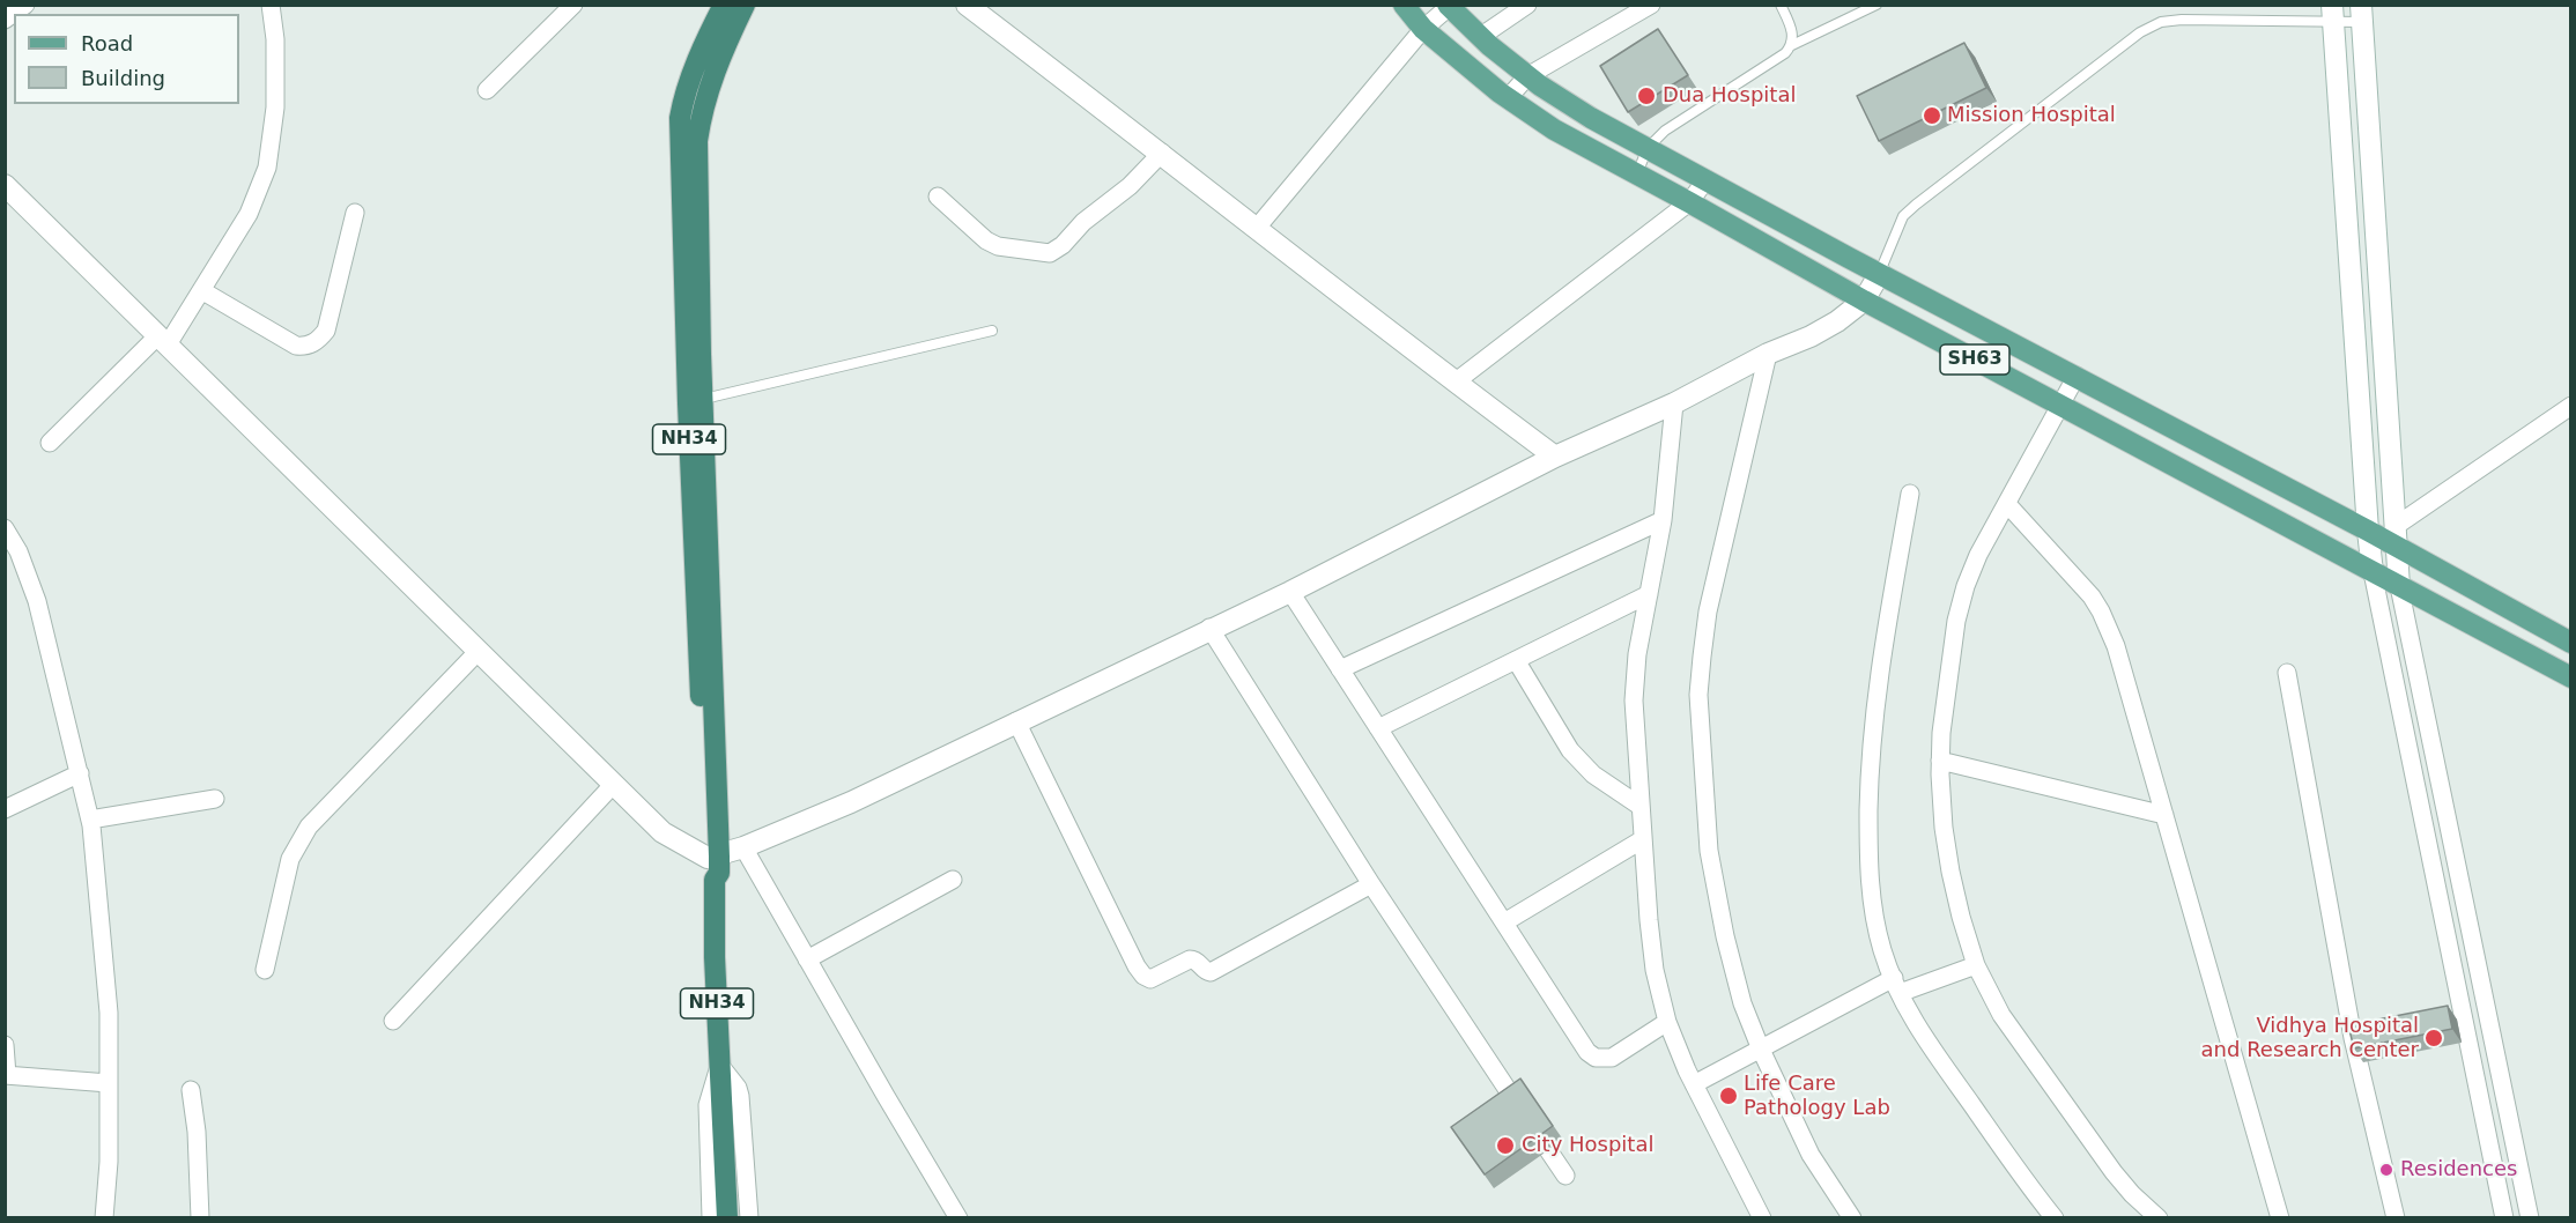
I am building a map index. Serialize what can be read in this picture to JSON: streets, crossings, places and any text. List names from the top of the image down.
{
  "streets": {
    "highway": ["NH34"],
    "main road": ["SH63"]
  },
  "places": [
    "Dua Hospital",
    "Mission Hospital",
    "Vidhya Hospital and Research Center",
    "Life Care Pathology Lab",
    "City Hospital",
    "Residences"
  ],
  "legend": ["Road", "Building"]
}
